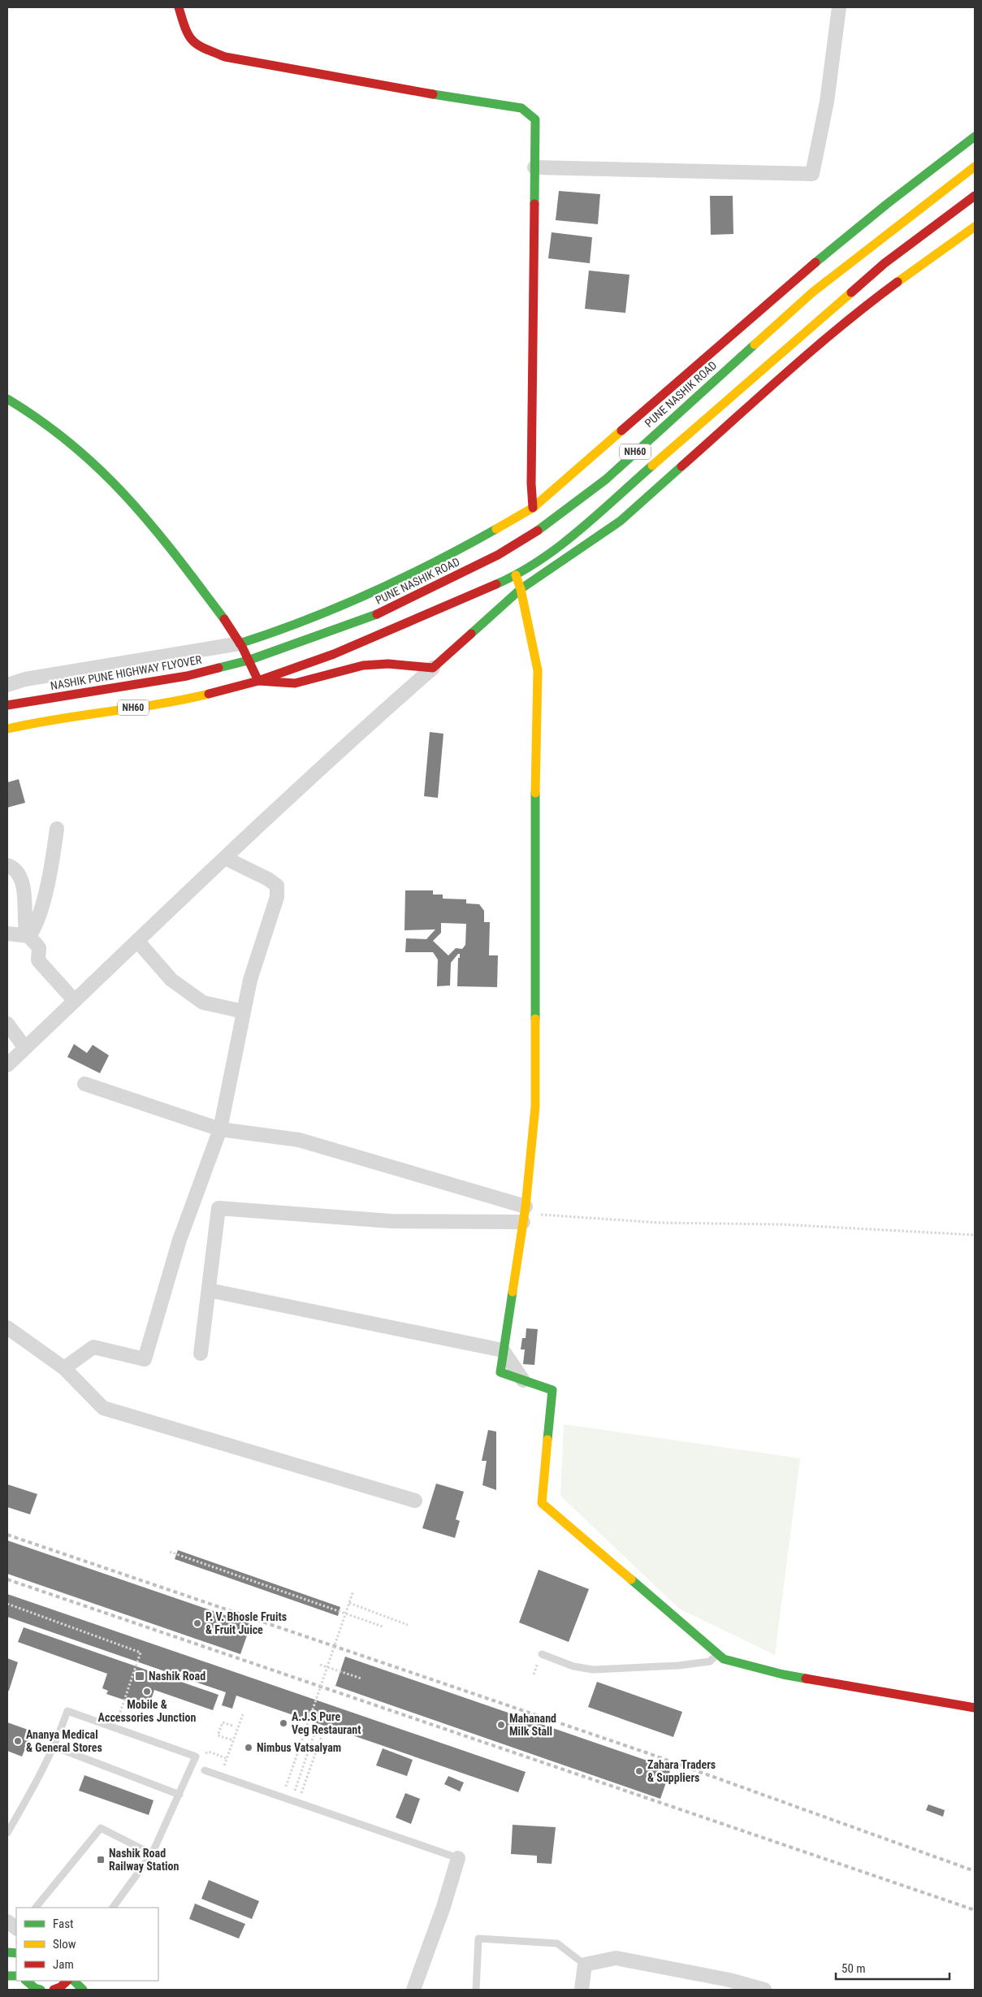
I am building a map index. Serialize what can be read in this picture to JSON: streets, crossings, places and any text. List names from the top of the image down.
{
  "streets": {
    "main road": ["PUNE NASHIK ROAD", "NH60", "NASHIK PUNE HIGHWAY FLYOVER"]
  },
  "crossings": [
    ["PUNE NASHIK ROAD", "NASHIK PUNE HIGHWAY FLYOVER"]
  ],
  "places": {
    "other": [
      "P. V. Bhosle Fruits & Fruit Juice",
      "Mobile & Accessories Junction",
      "A.J.S Pure Veg Restaurant",
      "Mahanand Milk Stall",
      "Ananya Medical & General Stores",
      "Nimbus Vatsalyam",
      "Zahara Traders & Suppliers"
    ],
    "transit": ["Nashik Road", "Nashik Road Railway Station"]
  },
  "legend": ["Fast", "Slow", "Jam"],
  "scale_bar": "50 m"
}
